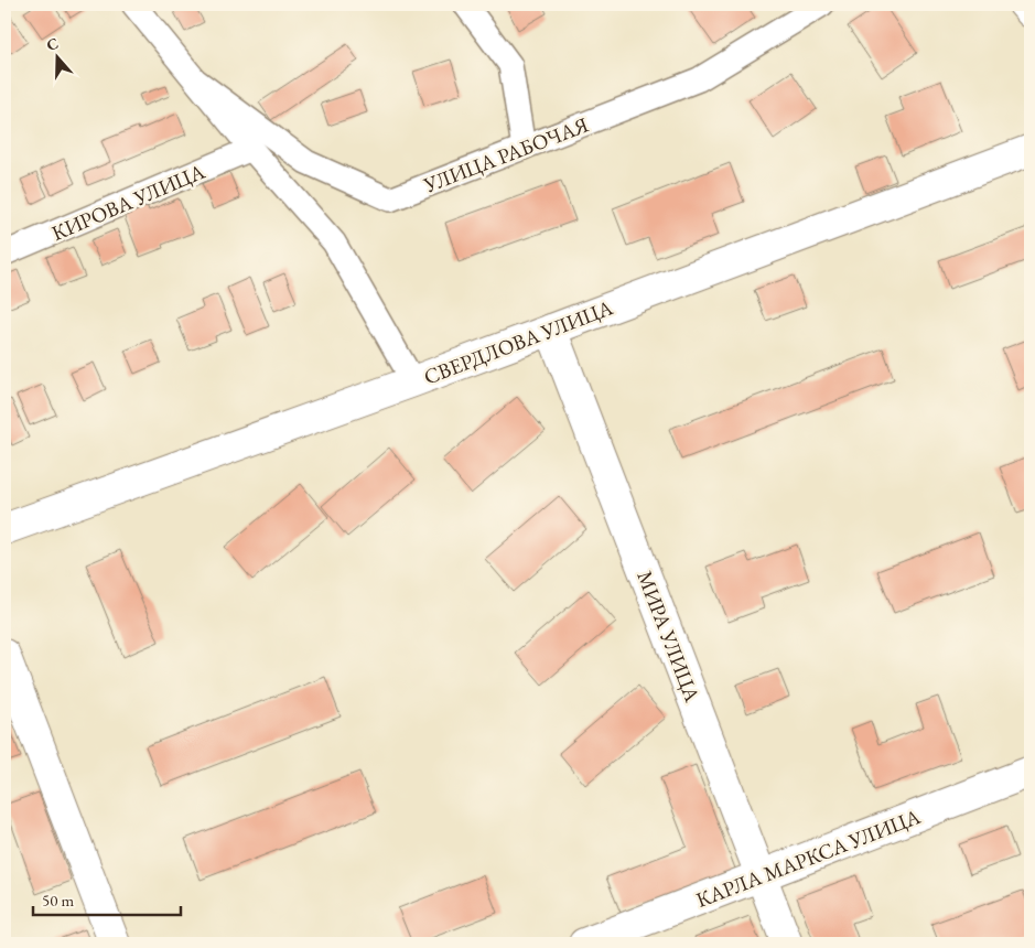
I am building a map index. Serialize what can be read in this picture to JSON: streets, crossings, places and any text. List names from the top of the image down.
{
  "streets": {
    "street": [
      "УЛИЦА РАБОЧАЯ",
      "КИРОВА УЛИЦА",
      "СВЕРДЛОВА УЛИЦА",
      "МИРА УЛИЦА",
      "КАРЛА МАРКСА УЛИЦА"
    ]
  },
  "crossings": [
    ["СВЕРДЛОВА УЛИЦА", "МИРА УЛИЦА"],
    ["МИРА УЛИЦА", "КАРЛА МАРКСА УЛИЦА"]
  ],
  "scale_bar": "50 m",
  "north": "top"
}
